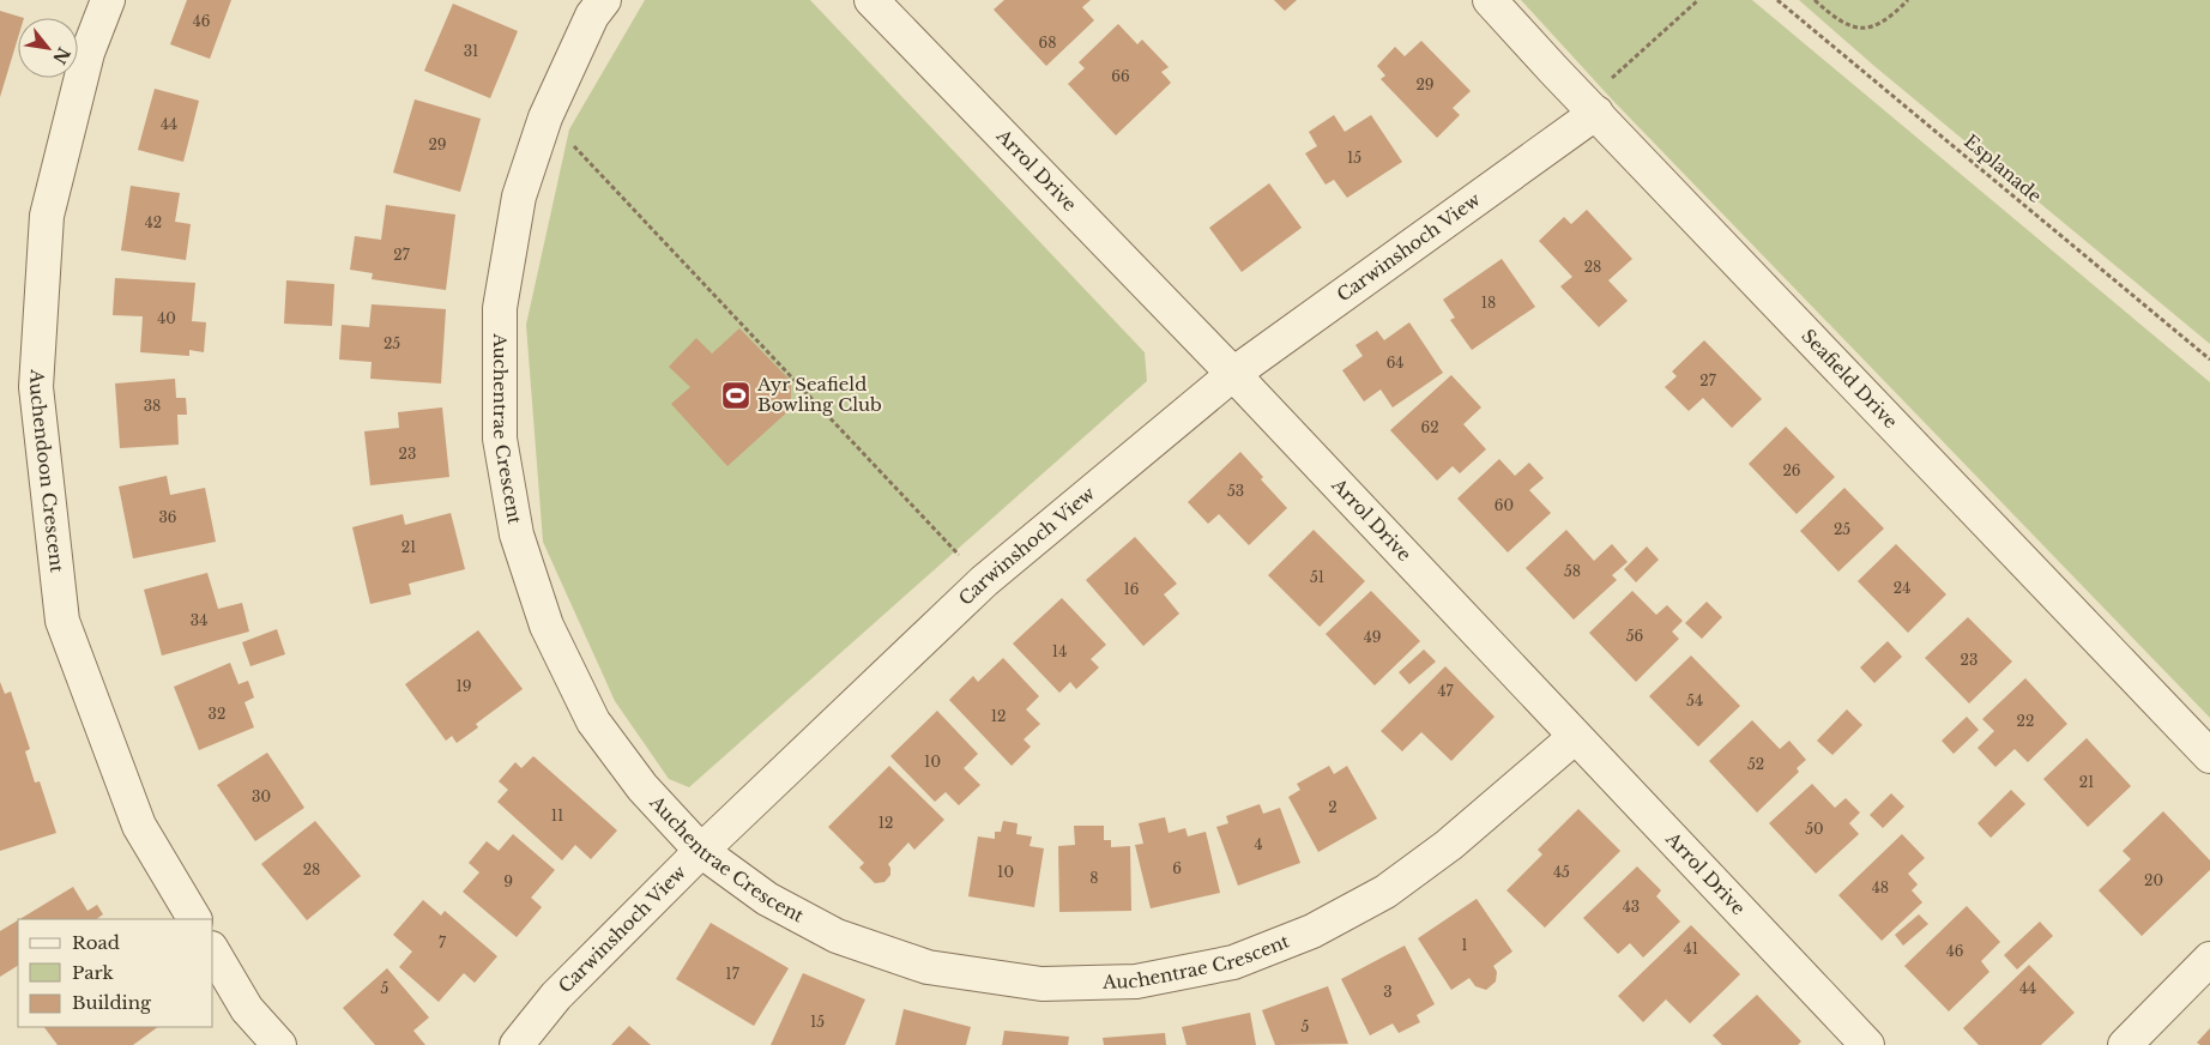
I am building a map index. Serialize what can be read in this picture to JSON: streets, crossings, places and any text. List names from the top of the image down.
{
  "streets": {
    "street": [
      "Arrol Drive",
      "Carwinshoch View",
      "Seafield Drive",
      "Auchentrae Crescent",
      "Auchendoon Crescent"
    ],
    "path": ["Esplanade"]
  },
  "crossings": [
    ["Arrol Drive", "Carwinshoch View"],
    ["Arrol Drive", "Auchentrae Crescent"],
    ["Carwinshoch View", "Seafield Drive"],
    ["Carwinshoch View", "Auchentrae Crescent"]
  ],
  "places": {
    "sports": ["Ayr Seafield Bowling Club"]
  },
  "house_numbers": [
    "46",
    "68",
    "31",
    "66",
    "29",
    "44",
    "29",
    "15",
    "42",
    "27",
    "28",
    "18",
    "40",
    "25",
    "64",
    "27",
    "38",
    "62",
    "23",
    "26",
    "53",
    "60",
    "36",
    "25",
    "21",
    "58",
    "51",
    "24",
    "16",
    "34",
    "56",
    "49",
    "14",
    "23",
    "19",
    "47",
    "54",
    "32",
    "12",
    "22",
    "10",
    "52",
    "21",
    "30",
    "2",
    "11",
    "12",
    "50",
    "4",
    "6",
    "28",
    "10",
    "45",
    "8",
    "20",
    "9",
    "48",
    "43",
    "7",
    "1",
    "41",
    "46",
    "17",
    "5",
    "44",
    "3",
    "15",
    "5"
  ],
  "legend": ["Road", "Park", "Building"],
  "north": "bottom right"
}
